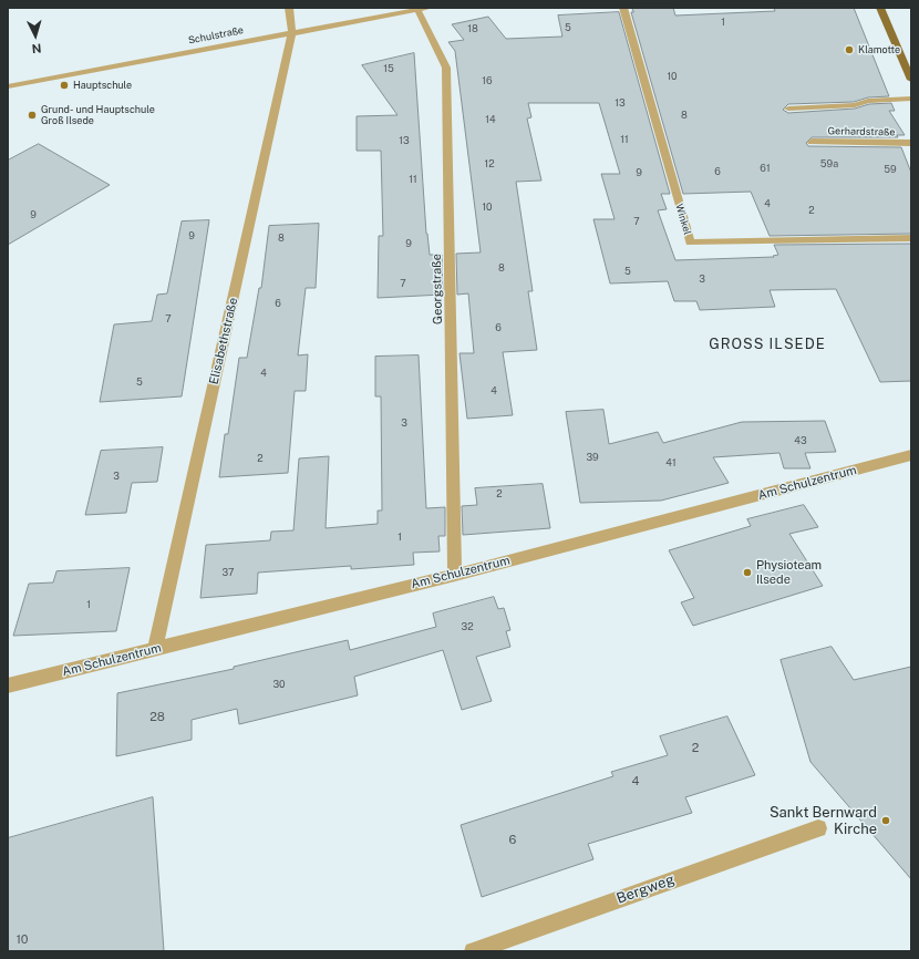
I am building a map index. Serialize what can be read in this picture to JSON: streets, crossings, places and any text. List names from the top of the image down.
{
  "streets": {
    "street": [
      "Schulstraße",
      "Gerhardstraße",
      "Winkel",
      "Georgstraße",
      "Elisabethstraße",
      "Am Schulzentrum",
      "Bergweg"
    ]
  },
  "crossings": [
    ["Schulstraße", "Georgstraße"],
    ["Schulstraße", "Elisabethstraße"],
    ["Georgstraße", "Am Schulzentrum"],
    ["Elisabethstraße", "Am Schulzentrum"]
  ],
  "districts": ["GROSS ILSEDE"],
  "places": [
    "Klamotte",
    "Hauptschule",
    "Grund- und Hauptschule Groß Ilsede",
    "Physioteam Ilsede",
    "Sankt Bernward Kirche"
  ],
  "house_numbers": [
    "1",
    "5",
    "18",
    "15",
    "10",
    "16",
    "13",
    "8",
    "14",
    "11",
    "13",
    "12",
    "59a",
    "61",
    "59",
    "6",
    "9",
    "11",
    "4",
    "10",
    "2",
    "9",
    "7",
    "9",
    "8",
    "9",
    "8",
    "5",
    "3",
    "7",
    "6",
    "7",
    "6",
    "4",
    "5",
    "4",
    "3",
    "43",
    "39",
    "2",
    "41",
    "3",
    "2",
    "1",
    "37",
    "1",
    "32",
    "30",
    "28",
    "2",
    "4",
    "6",
    "10"
  ],
  "north": "bottom"
}
